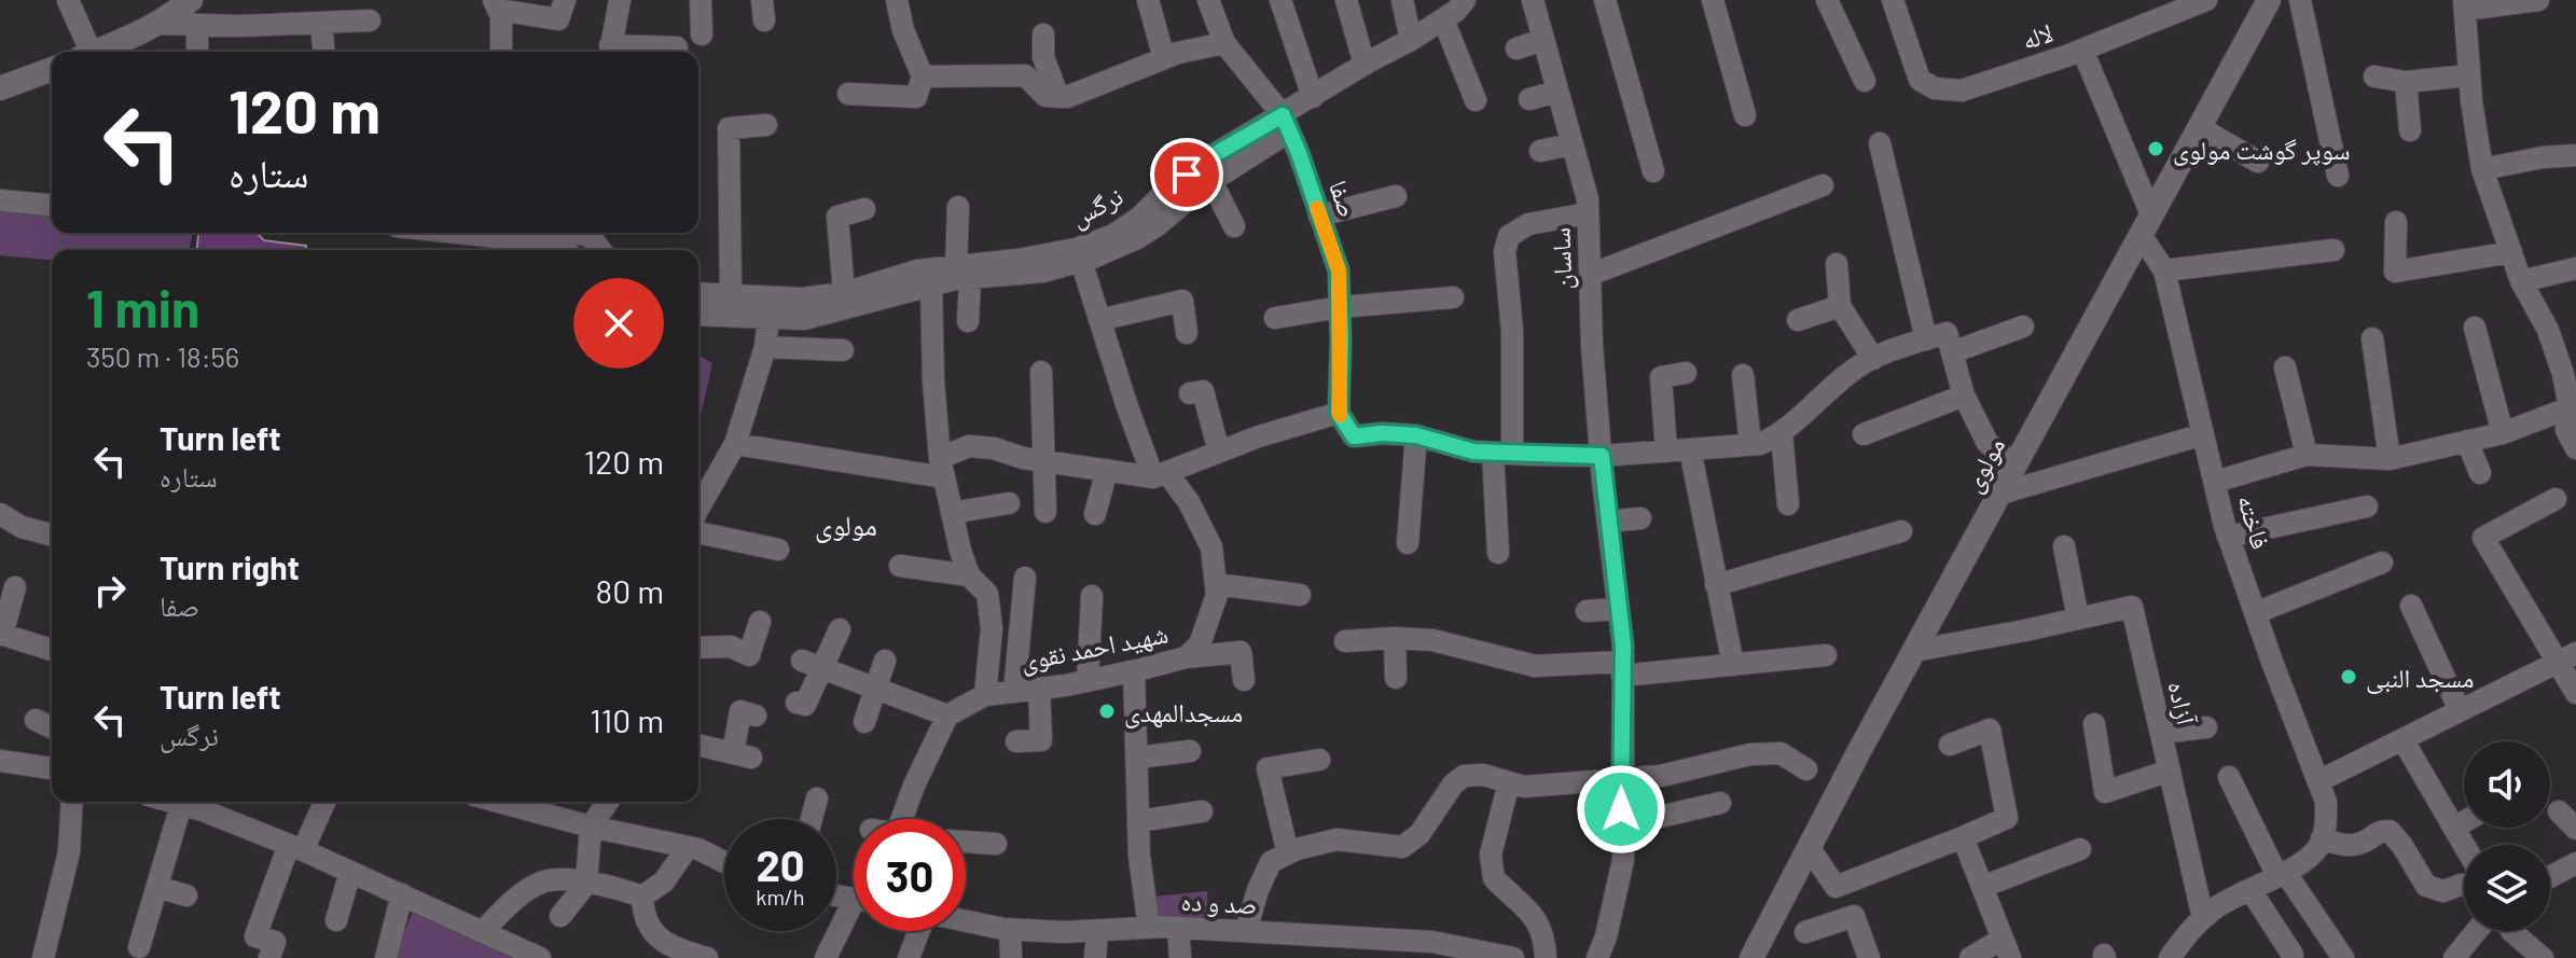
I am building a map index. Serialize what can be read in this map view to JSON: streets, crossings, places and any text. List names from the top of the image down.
{
  "streets": {
    "main road": ["مولوی"],
    "street": [
      "لاله",
      "صفا",
      "نرگس",
      "ساسان",
      "فاخته",
      "شهید احمد نقوی",
      "آزاده",
      "صد و ده"
    ]
  },
  "crossings": [
    ["لاله", "مولوی"],
    ["لاله", "فاخته"],
    ["صفا", "نرگس"],
    ["نرگس", "شهید احمد نقوی"],
    ["مولوی", "فاخته"],
    ["مولوی", "آزاده"]
  ],
  "districts": ["مولوی"],
  "places": ["سوپر گوشت مولوی", "مسجد النبی", "مسجدالمهدی"],
  "page": {
    "turn": ["120 m", "ستاره"],
    "heading": ["1 min", "350 m · 18:56"],
    "list": [
      {
        "name": "Turn left",
        "note": "ستاره",
        "value": "120 m"
      },
      {
        "name": "Turn right",
        "note": "صفا",
        "value": "80 m"
      },
      {
        "name": "Turn left",
        "note": "نرگس",
        "value": "110 m"
      }
    ],
    "speed": "20 km/h",
    "limit": "30"
  }
}
